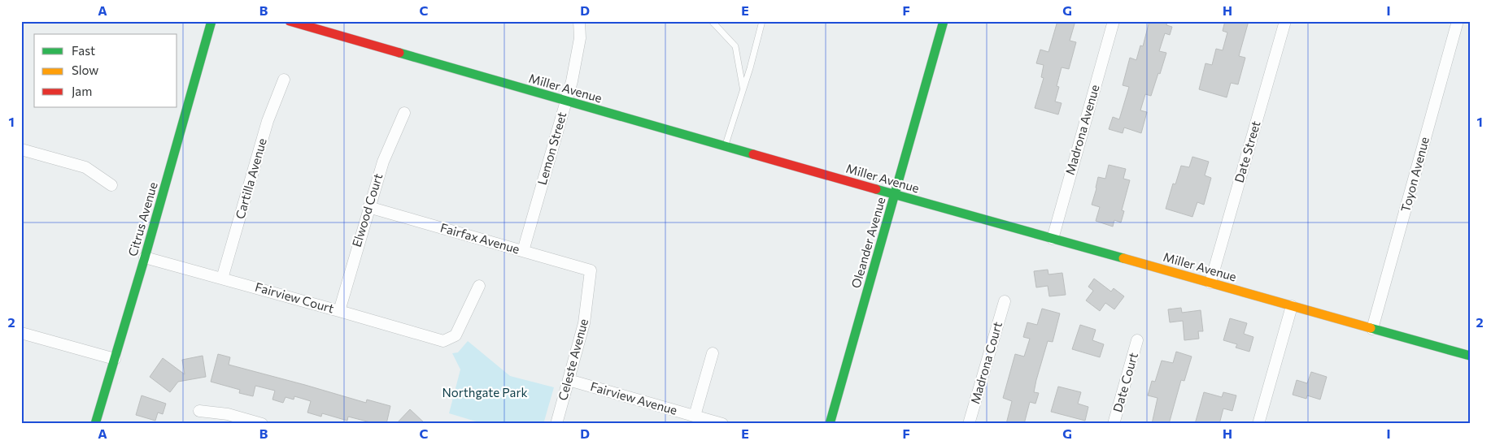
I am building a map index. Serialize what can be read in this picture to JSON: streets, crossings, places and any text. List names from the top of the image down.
{
  "streets": {
    "street": [
      "Miller Avenue",
      "Madrona Avenue",
      "Lemon Street",
      "Date Street",
      "Toyon Avenue",
      "Cartilla Avenue",
      "Elwood Court",
      "Citrus Avenue",
      "Fairfax Avenue",
      "Oleander Avenue",
      "Fairview Court",
      "Celeste Avenue",
      "Madrona Court",
      "Date Court",
      "Fairview Avenue"
    ]
  },
  "crossings": [
    ["Miller Avenue", "Madrona Avenue"],
    ["Miller Avenue", "Lemon Street"],
    ["Miller Avenue", "Date Street"],
    ["Miller Avenue", "Toyon Avenue"],
    ["Miller Avenue", "Oleander Avenue"],
    ["Lemon Street", "Fairfax Avenue"],
    ["Cartilla Avenue", "Fairview Court"],
    ["Elwood Court", "Fairfax Avenue"],
    ["Elwood Court", "Fairview Court"],
    ["Citrus Avenue", "Fairview Court"],
    ["Fairfax Avenue", "Celeste Avenue"],
    ["Celeste Avenue", "Fairview Avenue"]
  ],
  "parks": ["Northgate Park"],
  "legend": ["Fast", "Slow", "Jam"],
  "grid": {
    "columns": [
      "A",
      "B",
      "C",
      "D",
      "E",
      "F",
      "G",
      "H",
      "I"
    ],
    "rows": ["1", "2"]
  }
}
